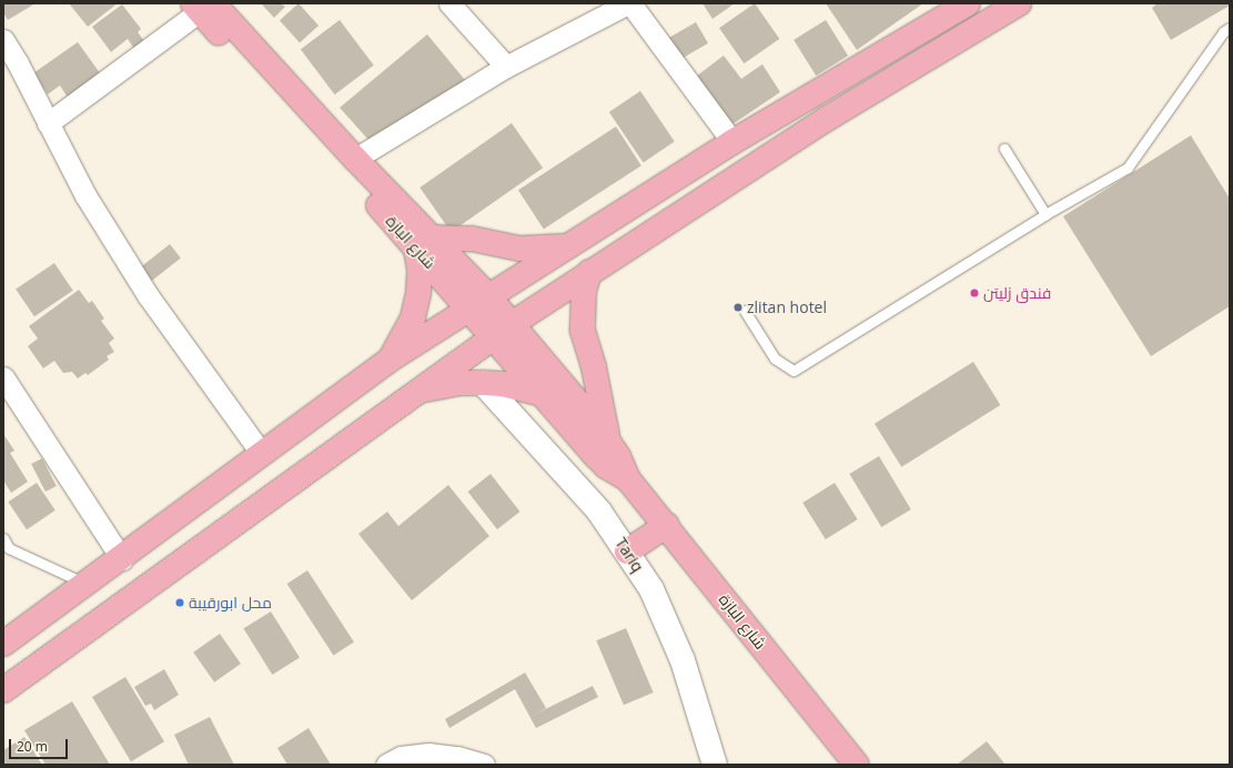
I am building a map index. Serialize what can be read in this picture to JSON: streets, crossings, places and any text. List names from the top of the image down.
{
  "streets": {
    "main road": ["شارع البازة", "Tariq"]
  },
  "places": ["فندق زليتن", "zlitan hotel", "محل ابورقيبة"],
  "scale_bar": "20 m"
}
